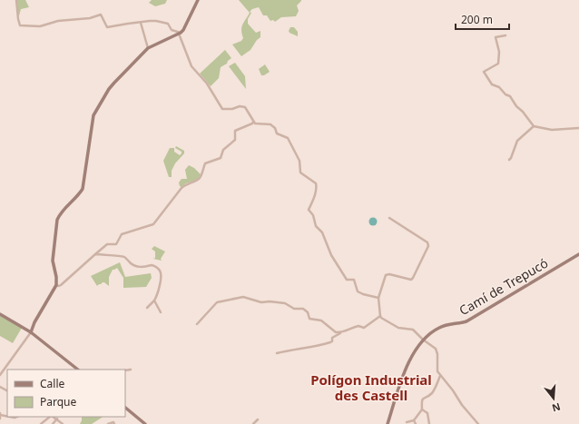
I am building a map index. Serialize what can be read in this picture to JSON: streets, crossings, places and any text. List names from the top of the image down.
{
  "streets": {
    "main road": ["Camí de Trepucó"]
  },
  "districts": ["Polígon Industrial des Castell"],
  "legend": ["Calle", "Parque"],
  "scale_bar": "200 m",
  "north": "bottom"
}
